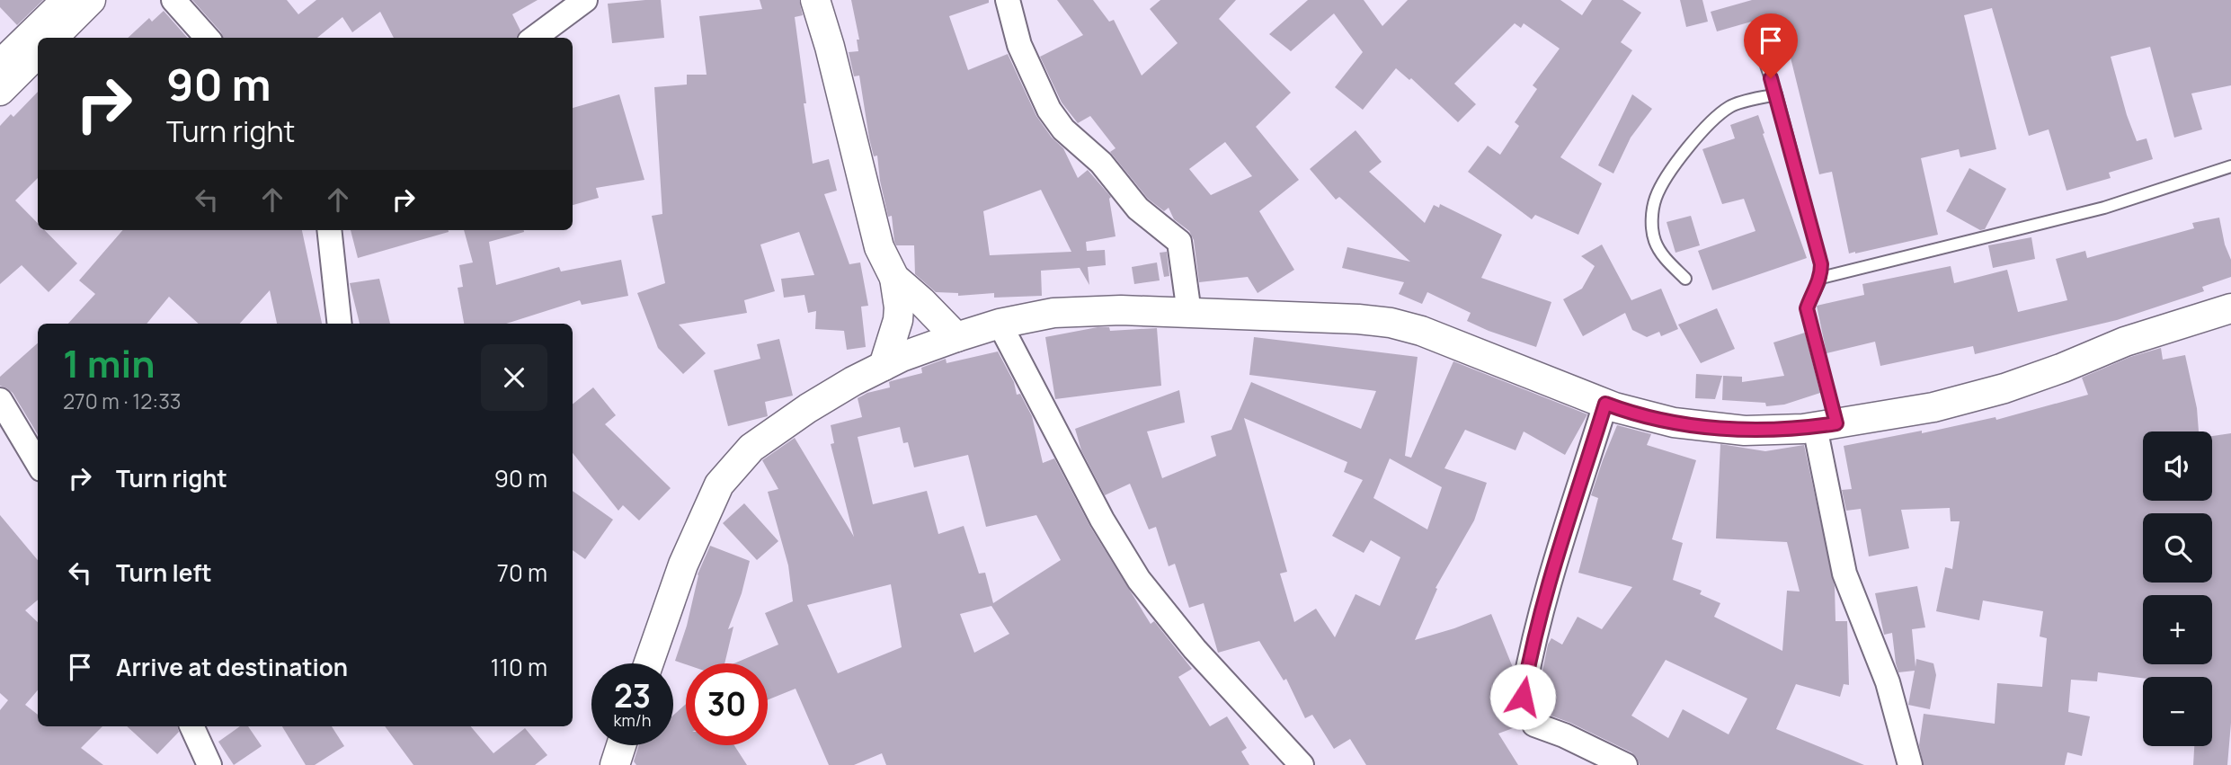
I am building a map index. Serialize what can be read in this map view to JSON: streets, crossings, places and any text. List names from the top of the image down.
{
  "page": {
    "turn": ["90 m", "Turn right"],
    "heading": ["1 min", "270 m · 12:33"],
    "list": [
      {
        "name": "Turn right",
        "value": "90 m"
      },
      {
        "name": "Turn left",
        "value": "70 m"
      },
      {
        "name": "Arrive at destination",
        "value": "110 m"
      }
    ],
    "map_buttons": ["+", "−"],
    "speed": "23 km/h",
    "limit": "30"
  }
}
